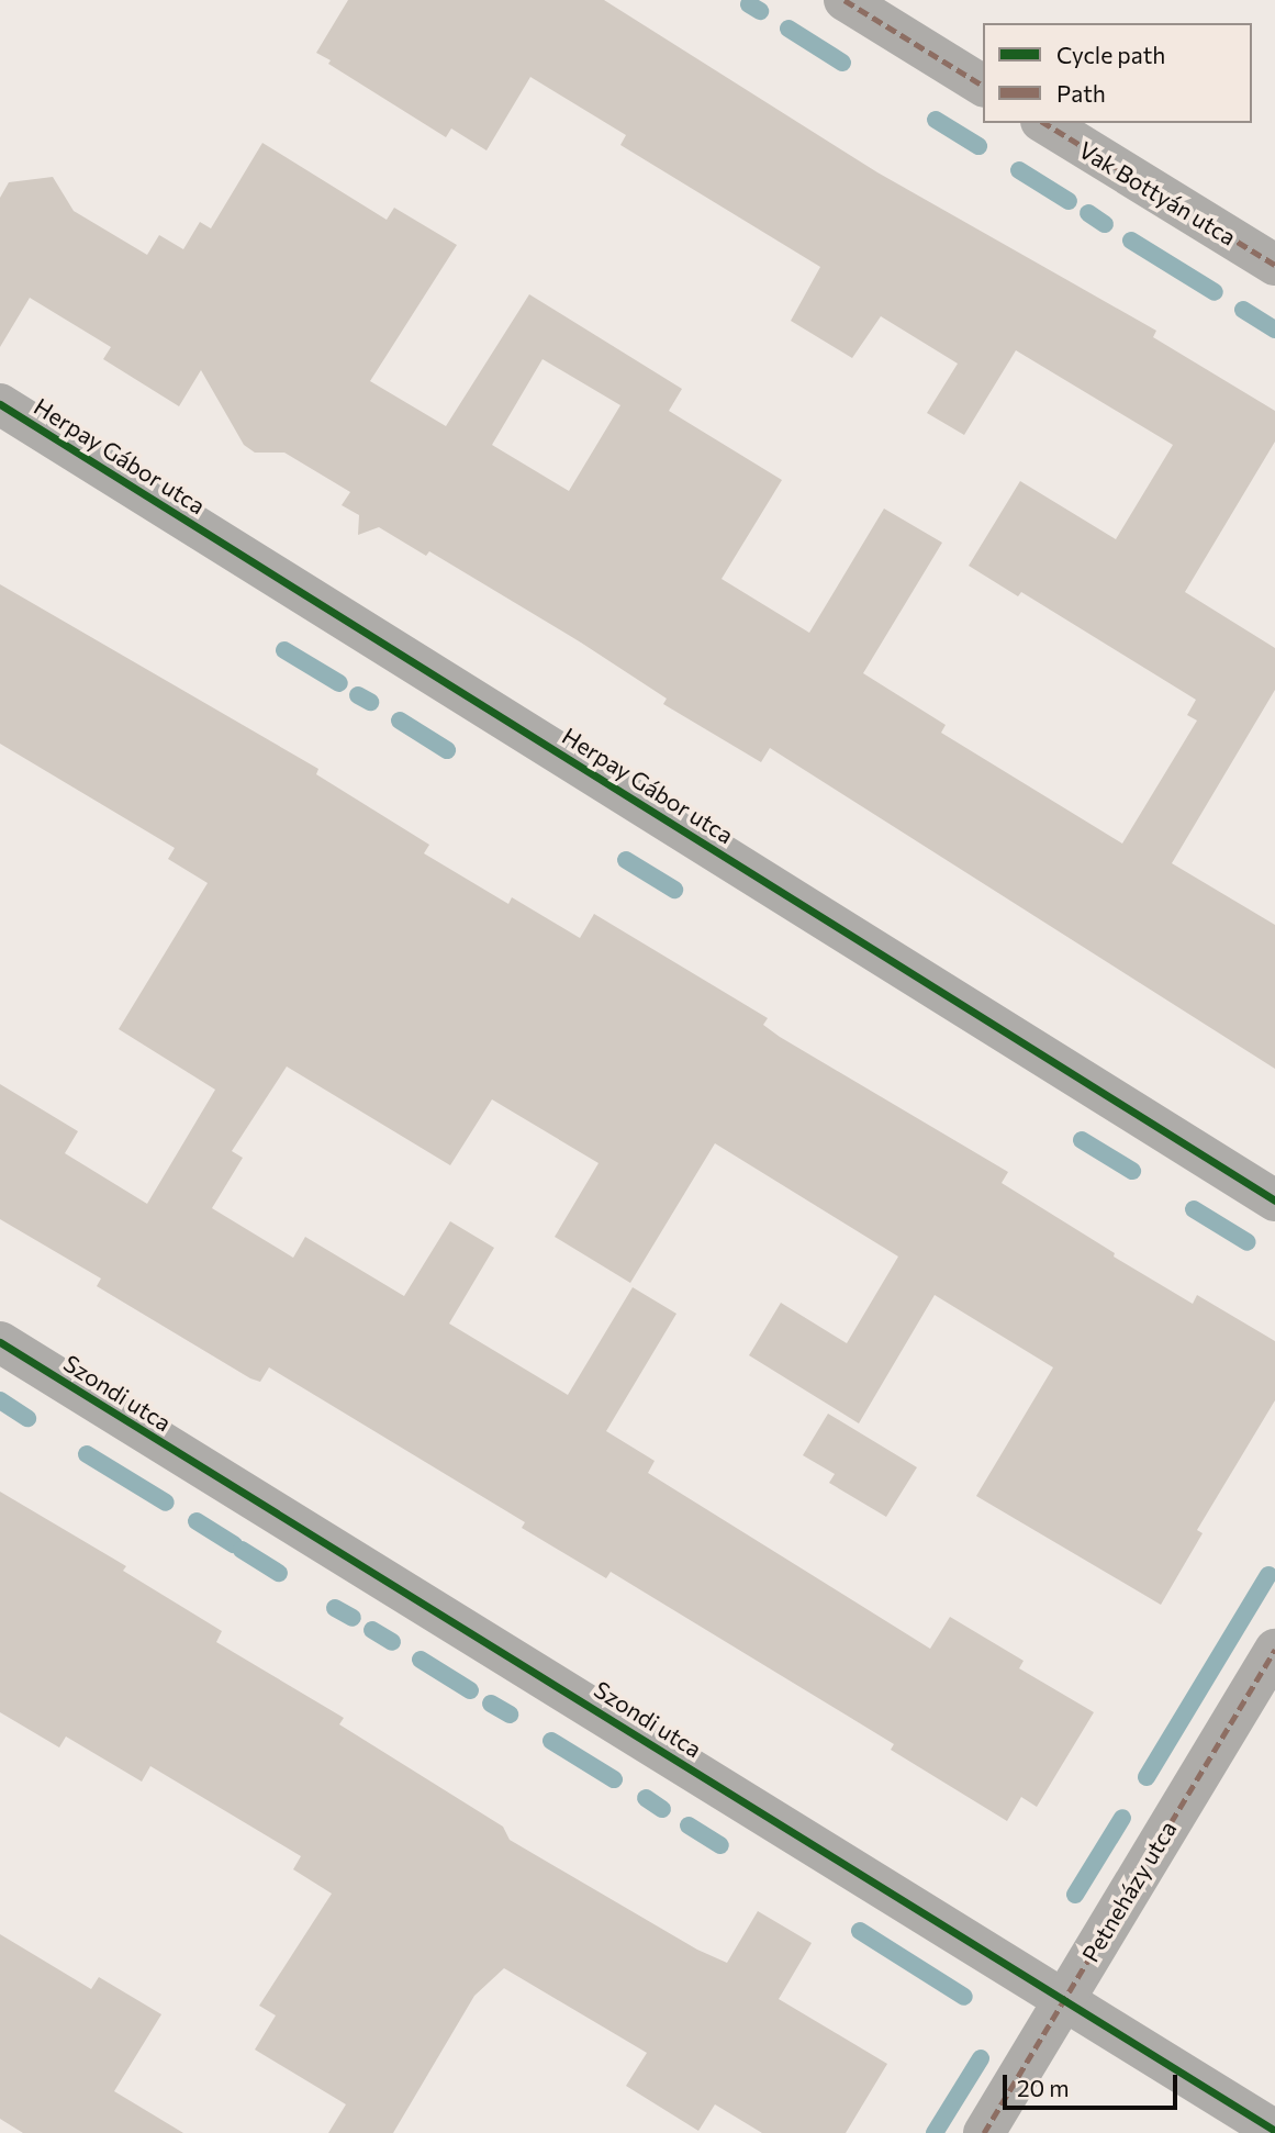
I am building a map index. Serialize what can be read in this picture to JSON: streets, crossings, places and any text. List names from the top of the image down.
{
  "streets": {
    "street": [
      "Vak Bottyán utca",
      "Herpay Gábor utca",
      "Szondi utca",
      "Petneházy utca"
    ]
  },
  "crossings": [
    ["Szondi utca", "Petneházy utca"]
  ],
  "legend": ["Cycle path", "Path"],
  "scale_bar": "20 m"
}
